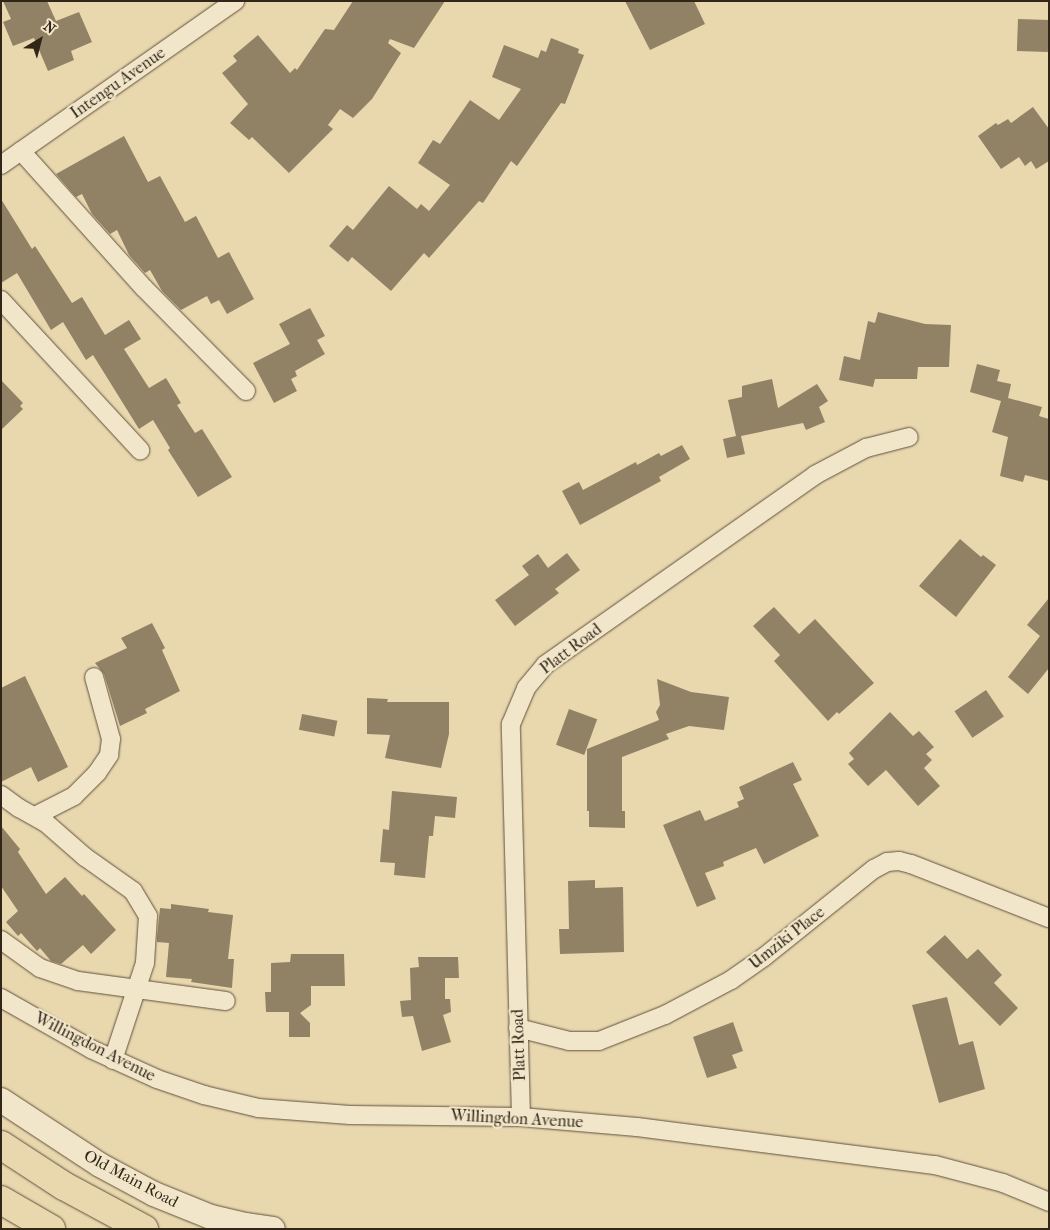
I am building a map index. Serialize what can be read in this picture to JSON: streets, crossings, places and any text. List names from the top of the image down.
{
  "streets": {
    "main road": ["Old Main Road"],
    "street": [
      "Intengu Avenue",
      "Platt Road",
      "Umziki Place",
      "Willingdon Avenue"
    ]
  },
  "crossings": [
    ["Platt Road", "Umziki Place"],
    ["Platt Road", "Willingdon Avenue"]
  ],
  "north": "top right"
}
